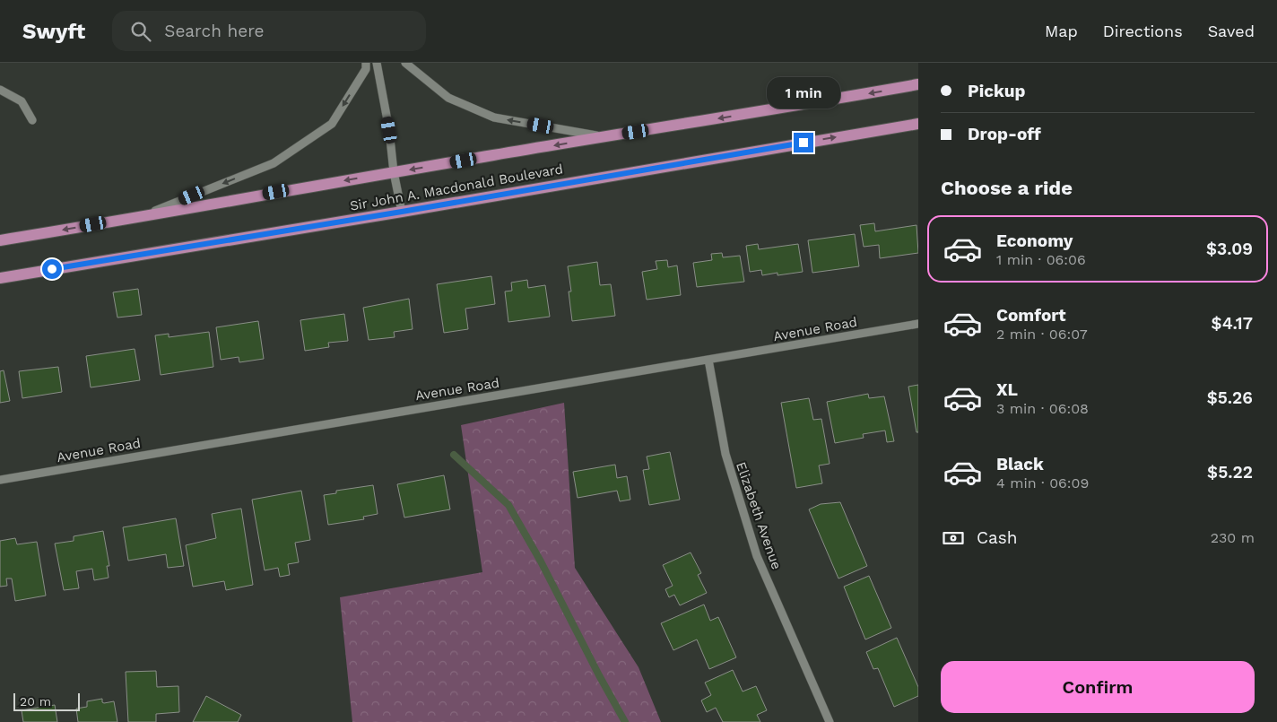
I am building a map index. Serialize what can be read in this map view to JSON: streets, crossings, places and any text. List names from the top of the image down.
{
  "streets": {
    "main road": ["Sir John A. Macdonald Boulevard"],
    "street": ["Avenue Road", "Elizabeth Avenue"]
  },
  "crossings": [
    ["Avenue Road", "Elizabeth Avenue"]
  ],
  "scale_bar": "20 m",
  "page": {
    "header": "Swyft",
    "search": "Search here",
    "nav": ["Map", "Directions", "Saved"],
    "banner": ["Pickup", "Drop-off"],
    "bubble": "1 min",
    "heading": "Choose a ride",
    "list": [
      {
        "name": "Economy",
        "note": "1 min · 06:06",
        "value": "$3.09"
      },
      {
        "name": "Comfort",
        "note": "2 min · 06:07",
        "value": "$4.17"
      },
      {
        "name": "XL",
        "note": "3 min · 06:08",
        "value": "$5.26"
      },
      {
        "name": "Black",
        "note": "4 min · 06:09",
        "value": "$5.22"
      }
    ],
    "pay": ["Cash", "230 m"],
    "buttons": "Confirm",
    "scale": "20 m"
  }
}
